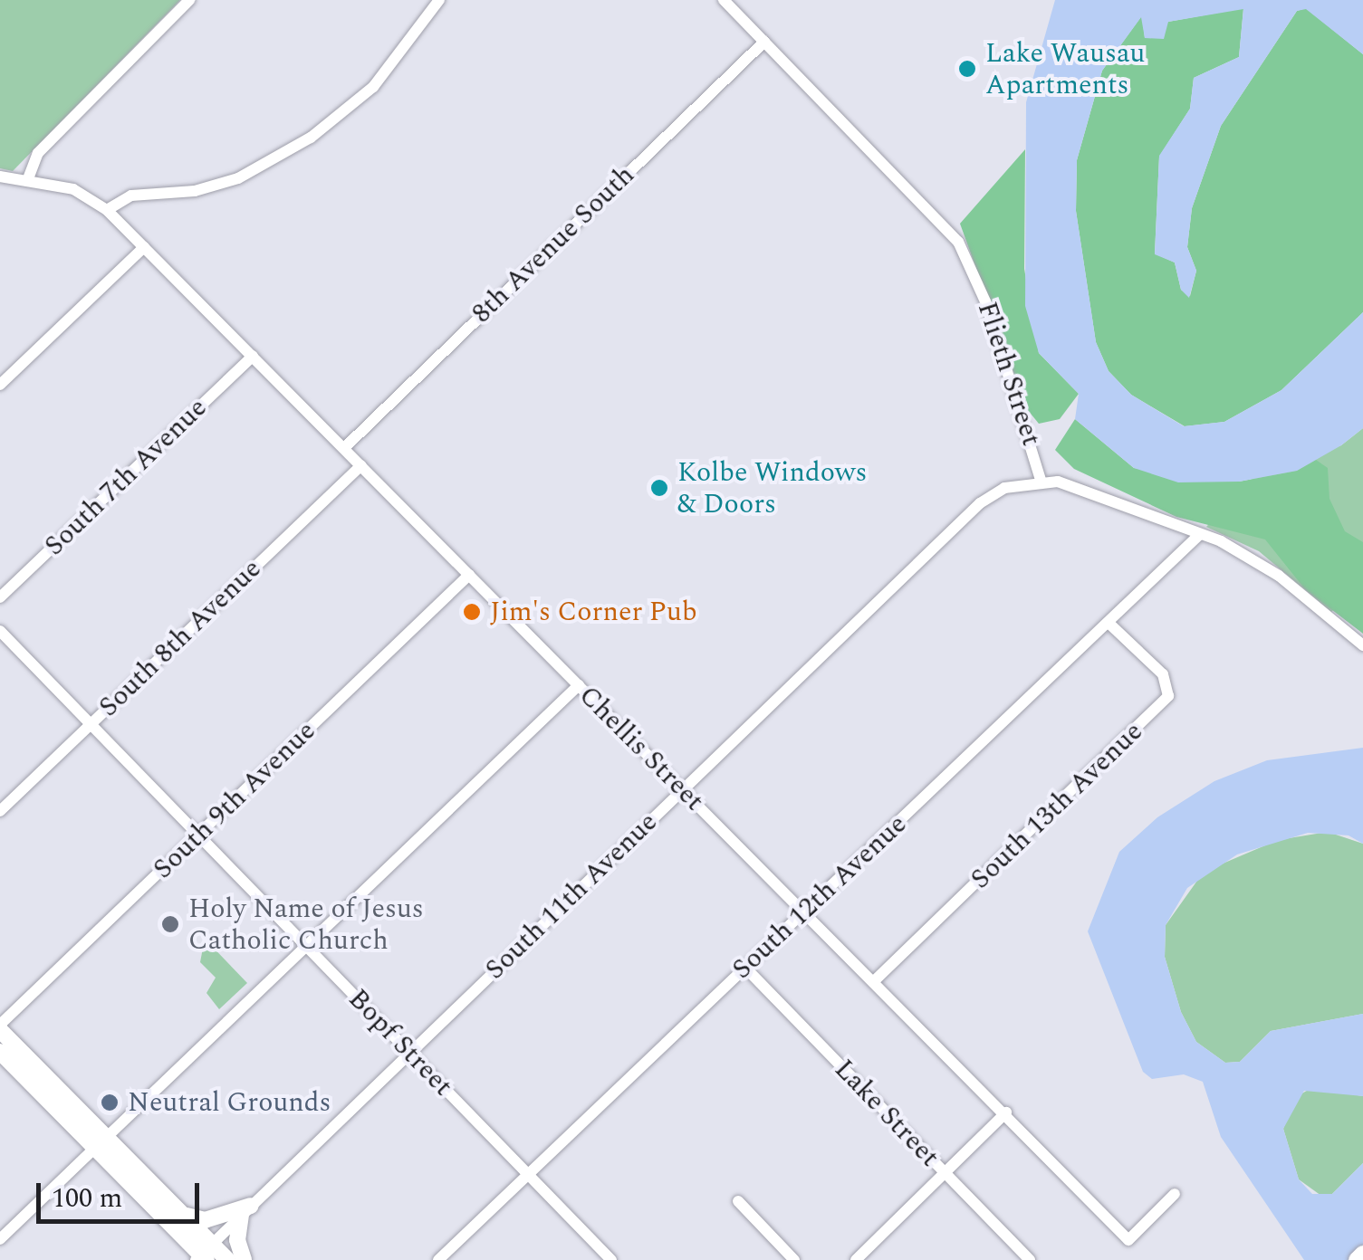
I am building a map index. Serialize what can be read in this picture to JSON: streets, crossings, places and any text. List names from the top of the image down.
{
  "streets": {
    "street": [
      "8th Avenue South",
      "Flieth Street",
      "South 7th Avenue",
      "South 8th Avenue",
      "Chellis Street",
      "South 9th Avenue",
      "South 13th Avenue",
      "South 11th Avenue",
      "South 12th Avenue",
      "Bopf Street",
      "Lake Street"
    ]
  },
  "crossings": [
    ["8th Avenue South", "Flieth Street"],
    ["8th Avenue South", "Chellis Street"],
    ["Flieth Street", "South 11th Avenue"],
    ["Flieth Street", "South 12th Avenue"],
    ["South 7th Avenue", "Chellis Street"],
    ["South 8th Avenue", "Chellis Street"],
    ["South 8th Avenue", "Bopf Street"],
    ["Chellis Street", "South 9th Avenue"],
    ["Chellis Street", "South 13th Avenue"],
    ["Chellis Street", "South 11th Avenue"],
    ["Chellis Street", "South 12th Avenue"],
    ["South 9th Avenue", "Bopf Street"],
    ["South 13th Avenue", "South 12th Avenue"],
    ["South 11th Avenue", "Bopf Street"],
    ["South 12th Avenue", "Bopf Street"],
    ["South 12th Avenue", "Lake Street"]
  ],
  "places": [
    "Lake Wausau Apartments",
    "Kolbe Windows & Doors",
    "Jim's Corner Pub",
    "Holy Name of Jesus Catholic Church",
    "Neutral Grounds"
  ],
  "scale_bar": "100 m"
}
